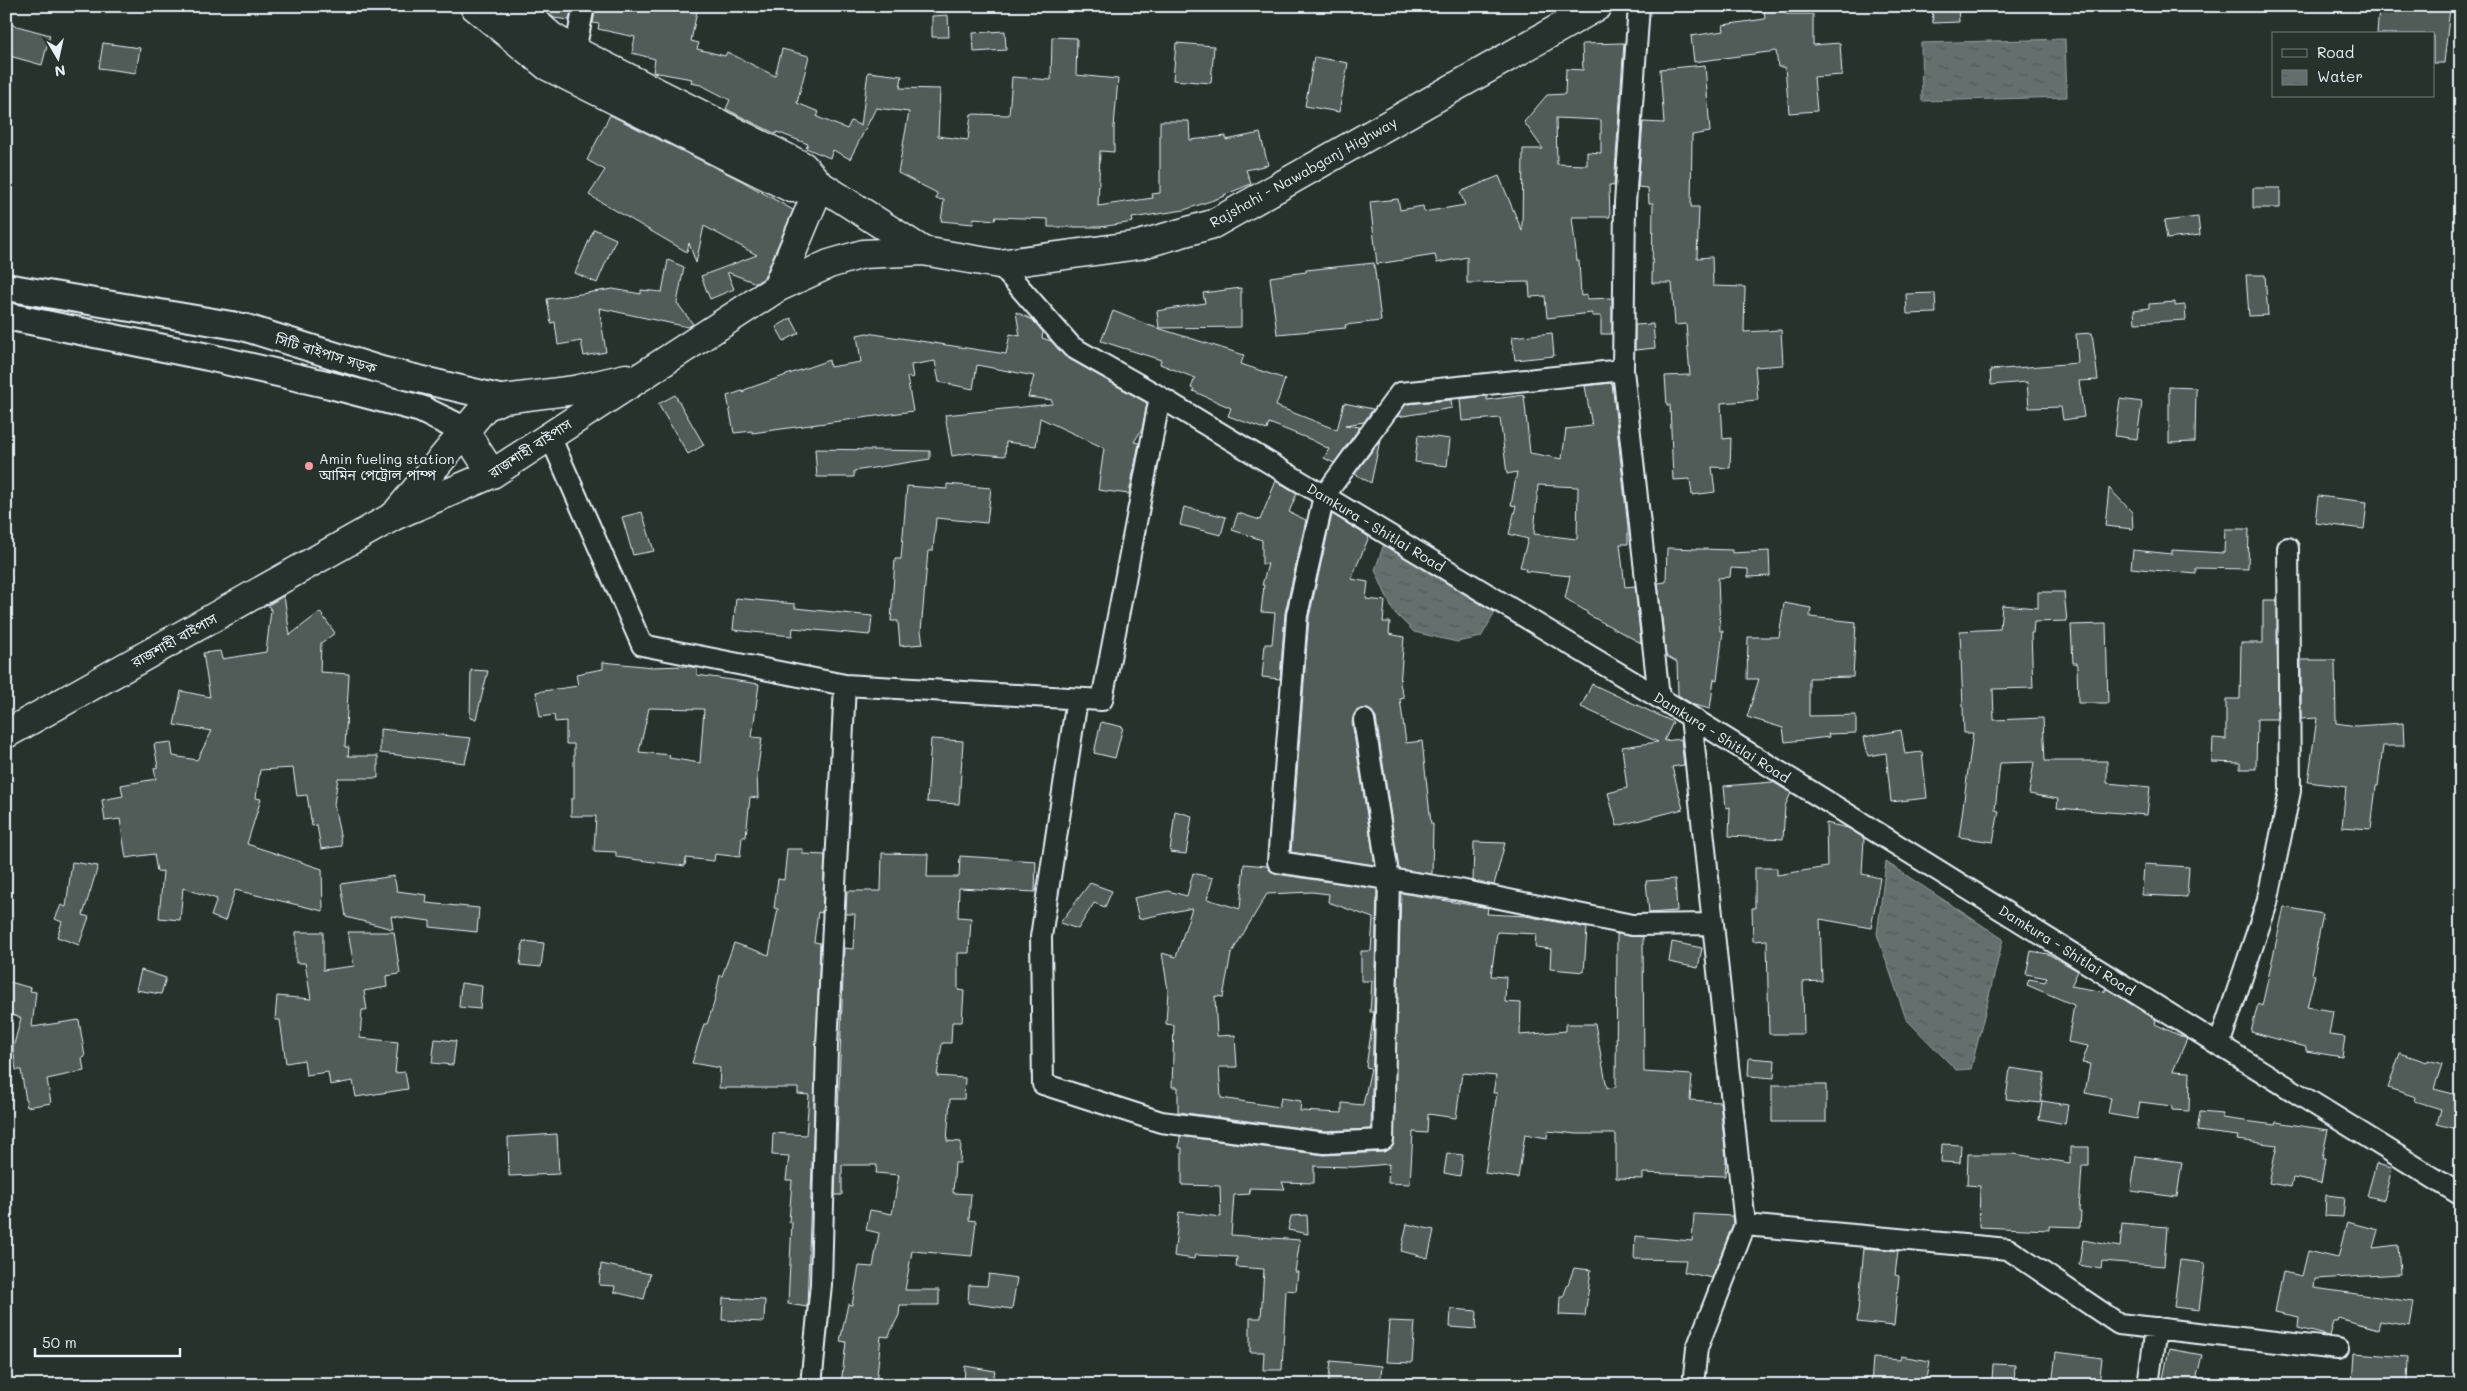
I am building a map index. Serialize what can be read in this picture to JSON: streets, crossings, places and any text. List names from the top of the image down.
{
  "streets": {
    "highway": ["Rajshahi - Nawabganj Highway", "সিটি বাইপাস সড়ক", "রাজশাহী বাইপাস"],
    "street": ["Damkura - Shitlai Road"]
  },
  "crossings": [
    ["Rajshahi - Nawabganj Highway", "রাজশাহী বাইপাস"],
    ["Rajshahi - Nawabganj Highway", "Damkura - Shitlai Road"],
    ["সিটি বাইপাস সড়ক", "রাজশাহী বাইপাস"]
  ],
  "places": ["Amin fueling station আমিন পেট্রোল পাম্প"],
  "legend": ["Road", "Water"],
  "scale_bar": "50 m",
  "north": "bottom"
}
